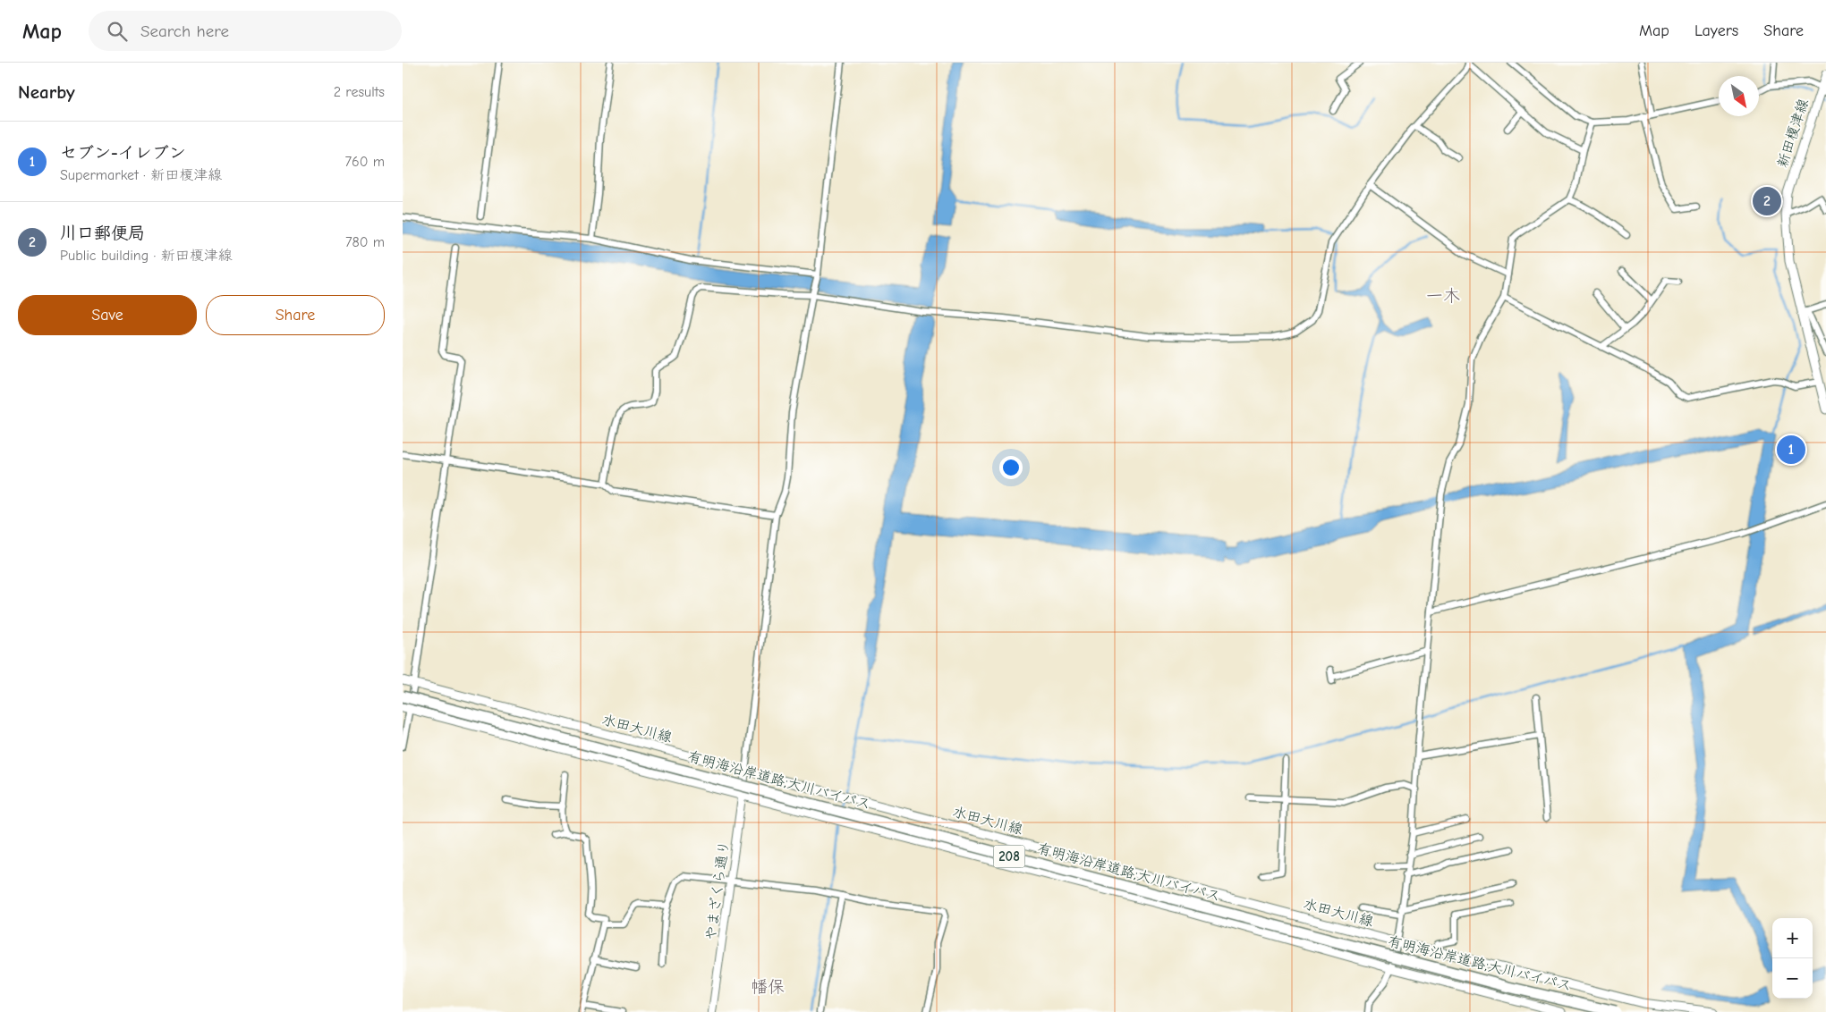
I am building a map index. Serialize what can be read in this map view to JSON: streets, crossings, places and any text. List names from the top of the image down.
{
  "streets": {
    "highway": ["有明海沿岸道路;大川バイパス", "208"],
    "main road": ["新田榎津線", "水田大川線"],
    "street": ["やまざくら通り"]
  },
  "crossings": [
    ["水田大川線", "やまざくら通り"]
  ],
  "districts": ["一木", "幡保"],
  "north": "bottom right",
  "page": {
    "header": "Map",
    "search": "Search here",
    "nav": ["Map", "Layers", "Share"],
    "heading": ["Nearby", "2 results"],
    "list": [
      {
        "mark": "1",
        "name": "セブン-イレブン",
        "note": "Supermarket · 新田榎津線",
        "value": "760 m"
      },
      {
        "mark": "2",
        "name": "川口郵便局",
        "note": "Public building · 新田榎津線",
        "value": "780 m"
      }
    ],
    "pins": ["2", "1"],
    "buttons": ["Save", "Share"],
    "map_buttons": ["+", "−"]
  }
}
